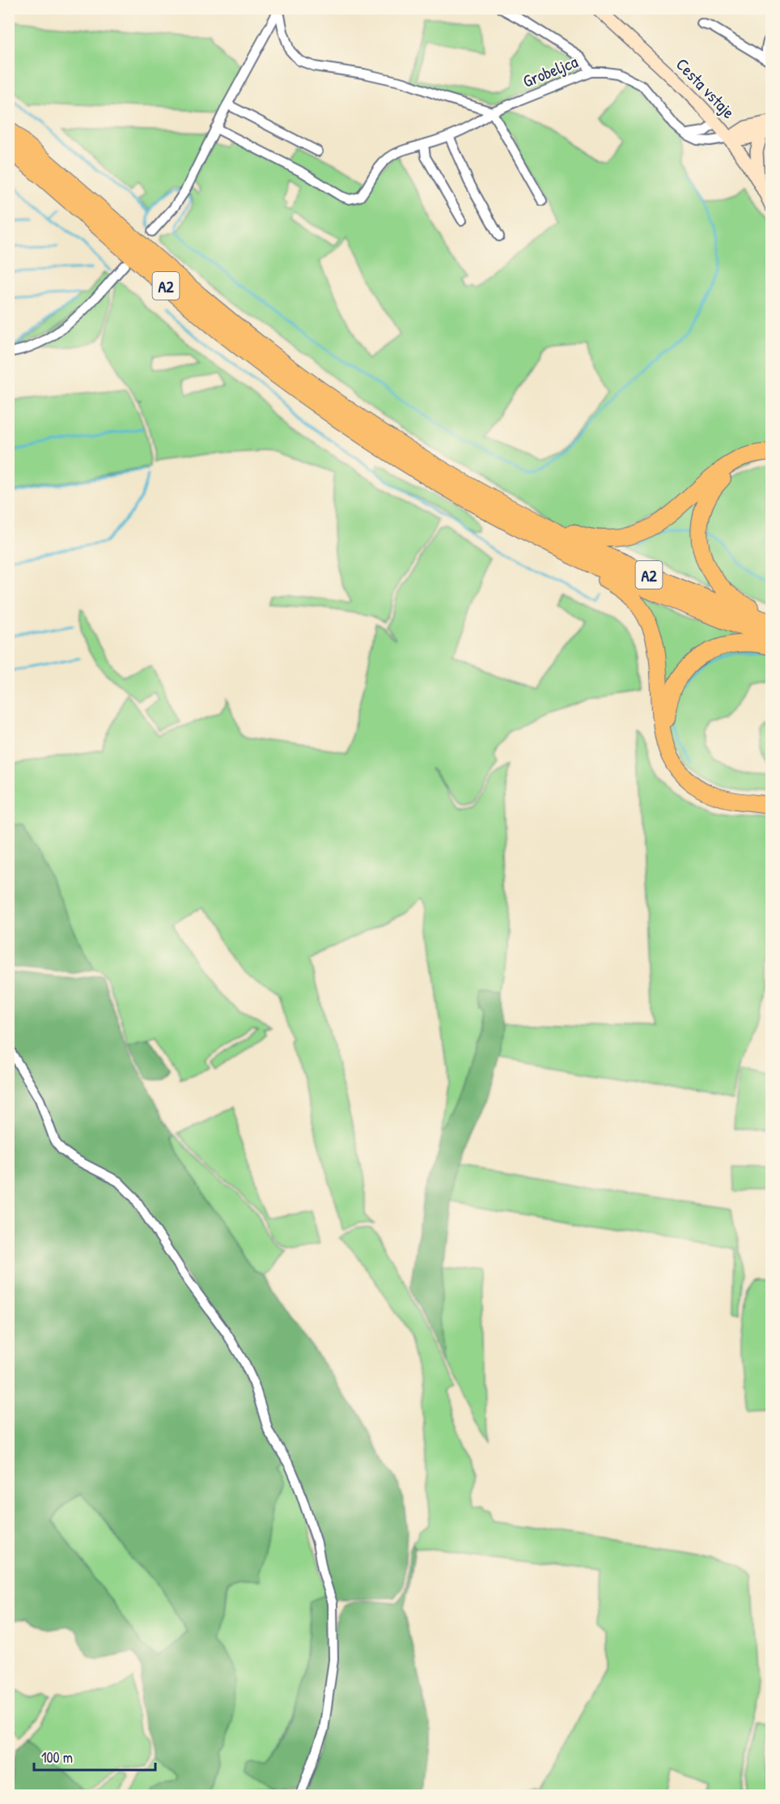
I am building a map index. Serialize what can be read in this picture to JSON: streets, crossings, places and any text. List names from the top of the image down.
{
  "streets": {
    "highway": ["A2"],
    "main road": ["Cesta vstaje"],
    "street": ["Grobeljca"]
  },
  "crossings": [
    ["Grobeljca", "Cesta vstaje"]
  ],
  "scale_bar": "100 m"
}
